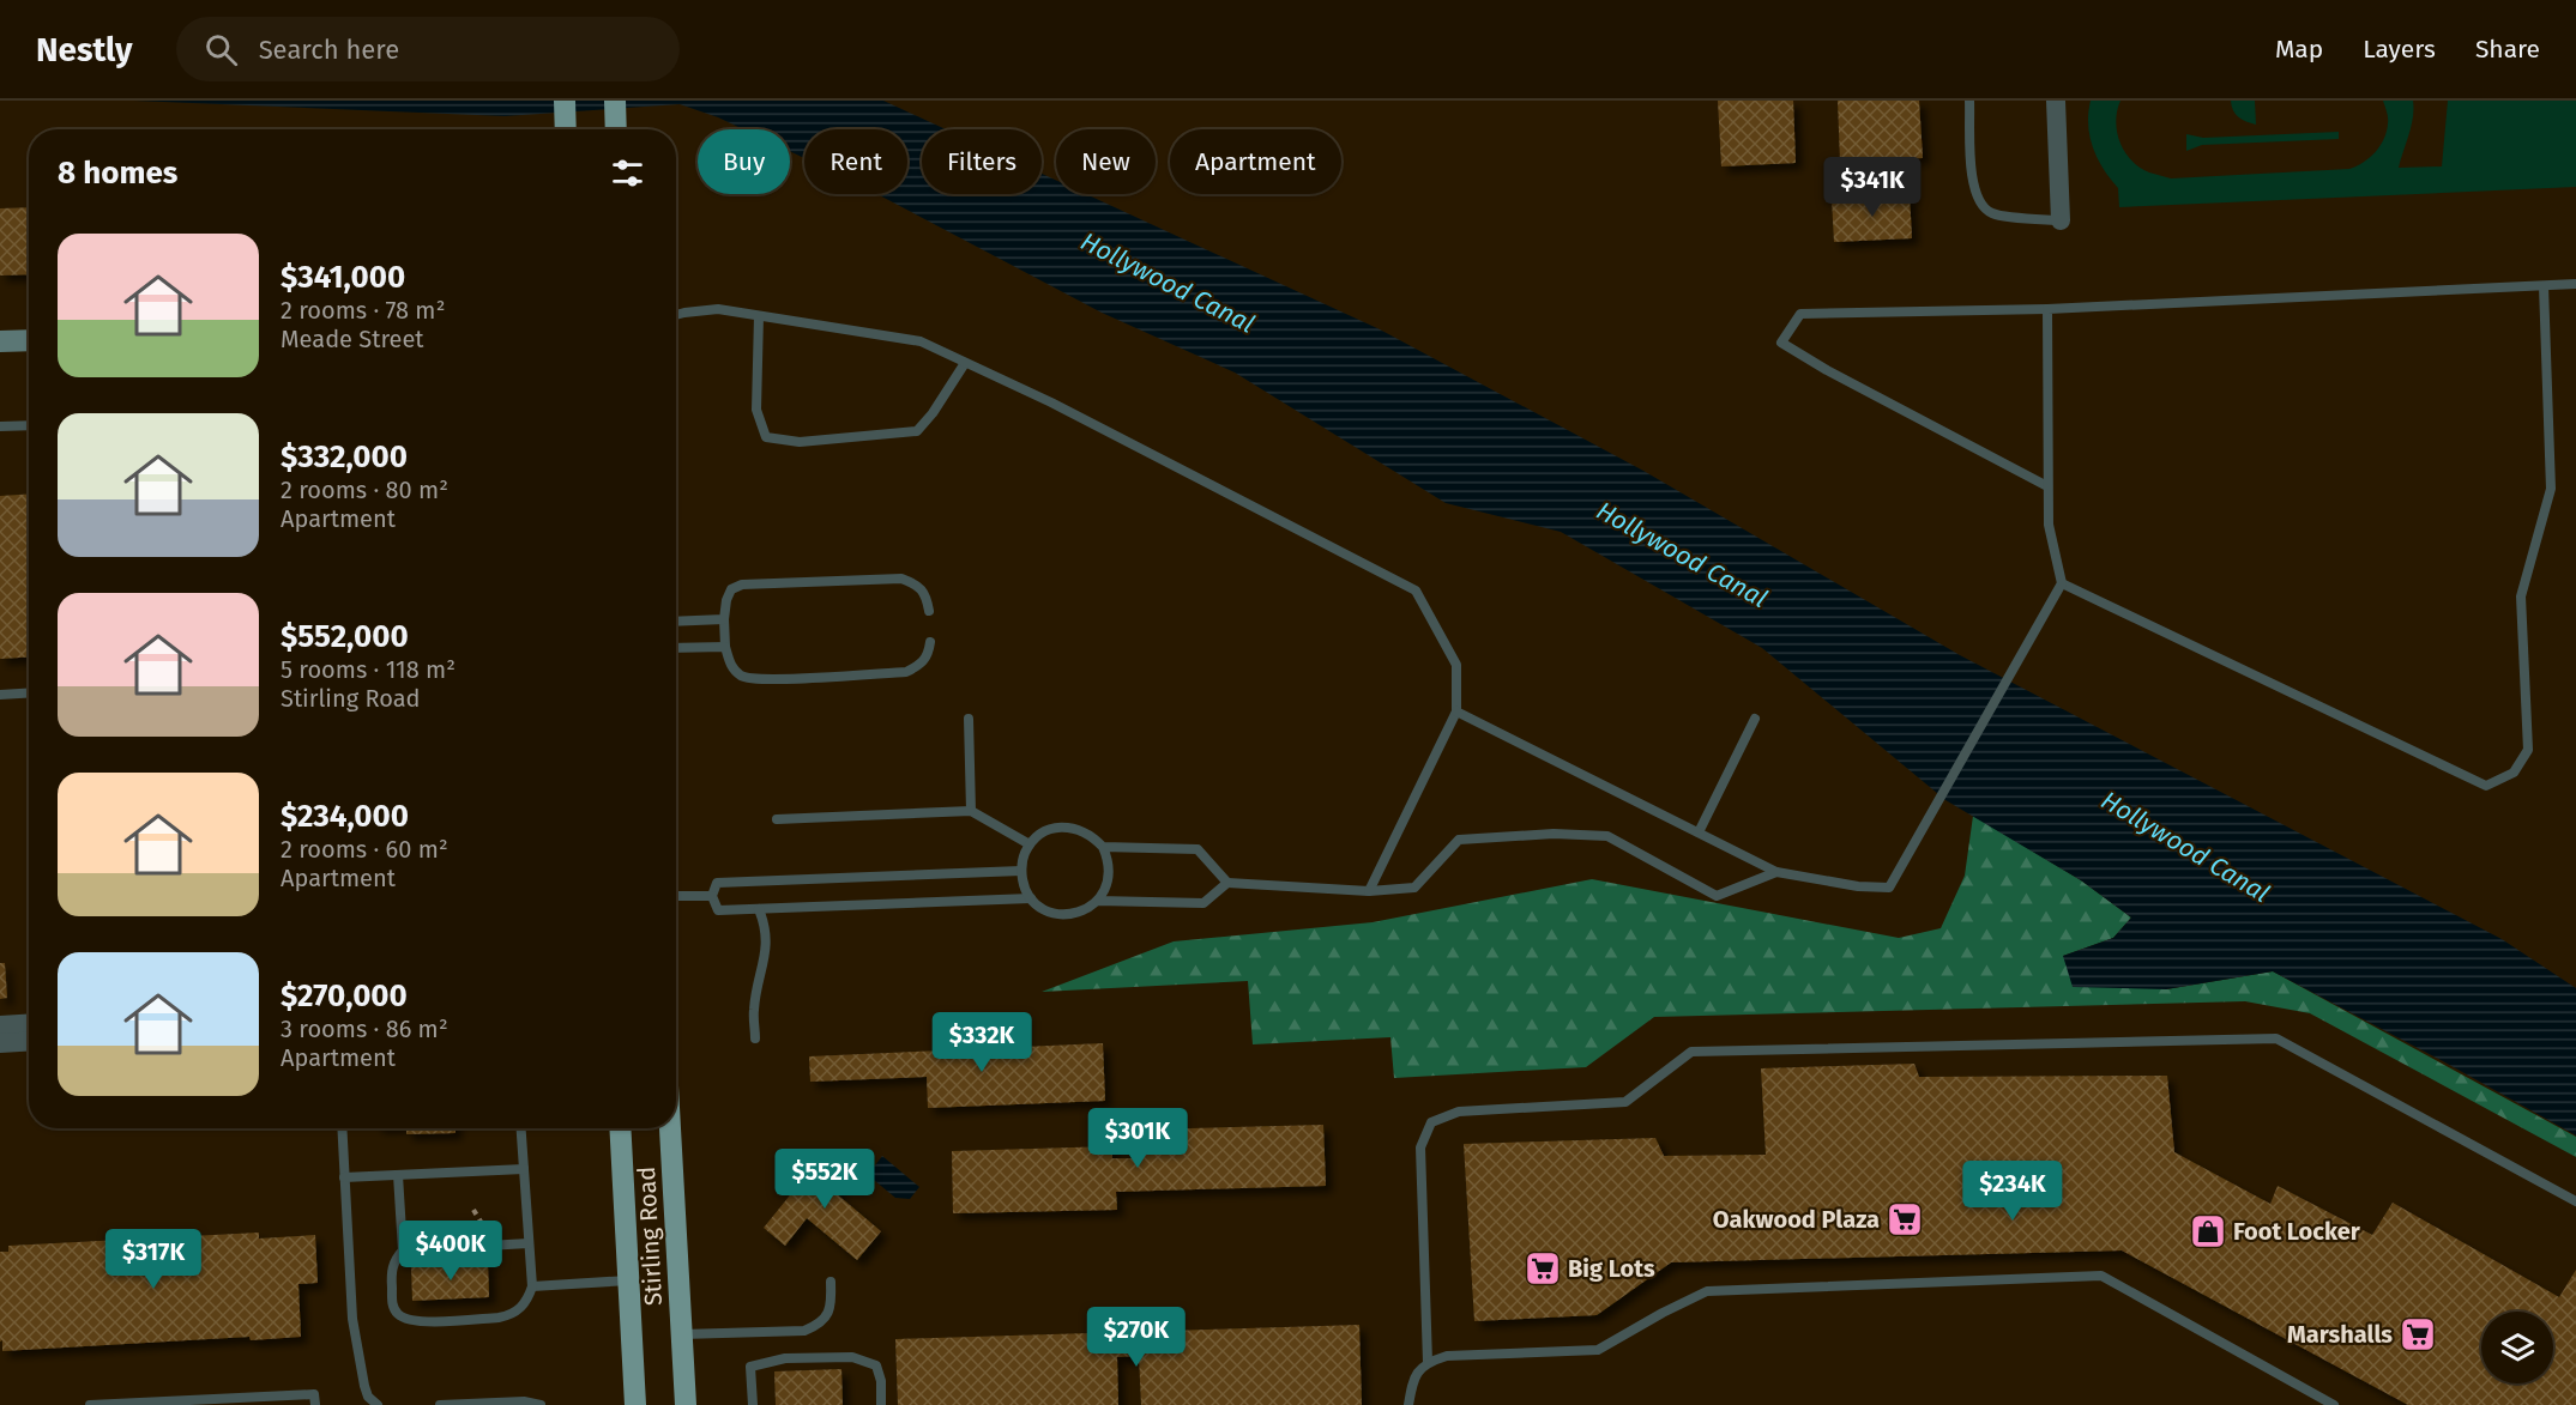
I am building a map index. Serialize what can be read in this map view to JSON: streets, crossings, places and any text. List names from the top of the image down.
{
  "streets": {
    "main road": ["Stirling Road"]
  },
  "water": ["Hollywood Canal"],
  "places": {
    "supermarket": ["Oakwood Plaza", "Big Lots", "Marshalls"],
    "shop": ["Foot Locker"]
  },
  "page": {
    "header": "Nestly",
    "search": "Search here",
    "nav": ["Map", "Layers", "Share"],
    "chip": [
      "Buy",
      "Rent",
      "Filters",
      "New",
      "Apartment"
    ],
    "heading": "8 homes",
    "price": [
      "$341K",
      "$332K",
      "$301K",
      "$552K",
      "$234K",
      "$400K",
      "$317K",
      "$270K"
    ],
    "list": [
      {
        "name": "$341,000",
        "note": "2 rooms · 78 m² · Meade Street"
      },
      {
        "name": "$332,000",
        "note": "2 rooms · 80 m² · Apartment"
      },
      {
        "name": "$552,000",
        "note": "5 rooms · 118 m² · Stirling Road"
      },
      {
        "name": "$234,000",
        "note": "2 rooms · 60 m² · Apartment"
      },
      {
        "name": "$270,000",
        "note": "3 rooms · 86 m² · Apartment"
      }
    ]
  }
}
